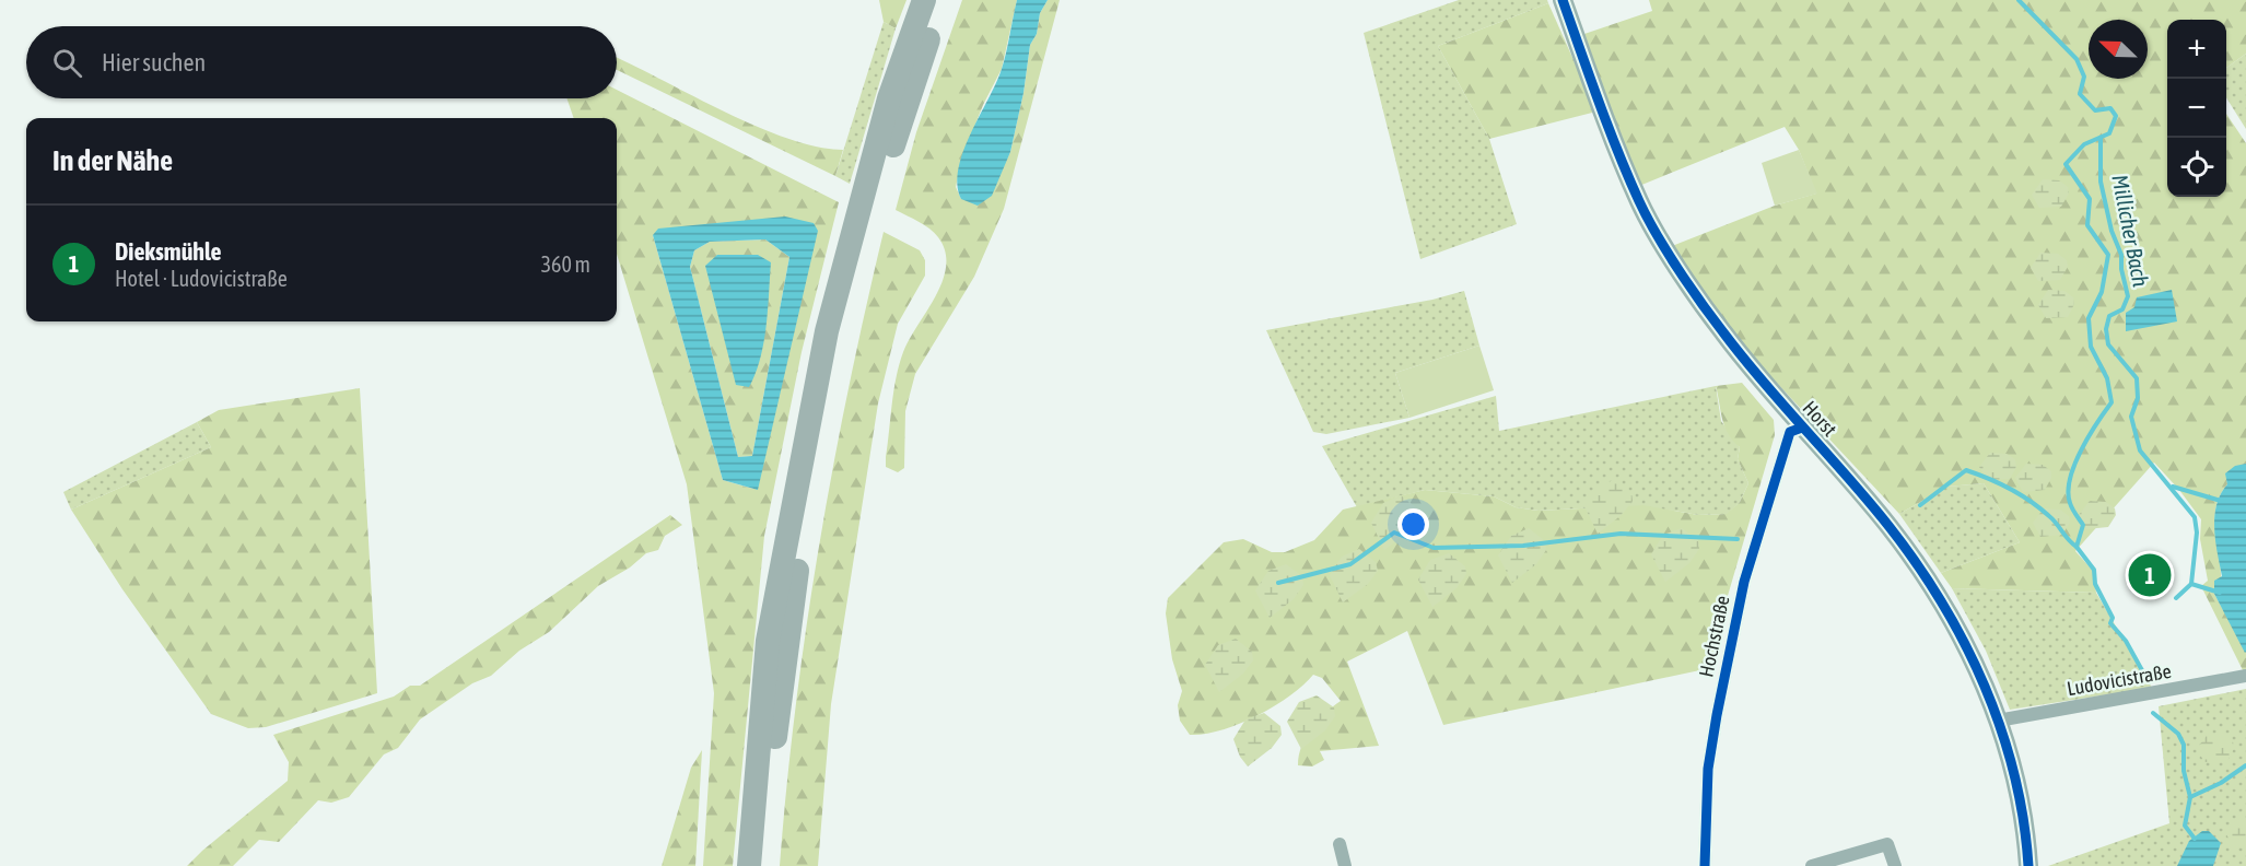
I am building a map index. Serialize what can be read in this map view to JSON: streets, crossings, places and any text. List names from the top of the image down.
{
  "streets": {
    "street": ["Horst", "Hochstraße", "Ludovicistraße"]
  },
  "crossings": [
    ["Horst", "Hochstraße"],
    ["Horst", "Ludovicistraße"]
  ],
  "water": ["Millicher Bach"],
  "north": "top left",
  "page": {
    "map_buttons": ["+", "−"],
    "search": "Hier suchen",
    "heading": "In der Nähe",
    "list": [
      {
        "mark": "1",
        "name": "Dieksmühle",
        "note": "Hotel · Ludovicistraße",
        "value": "360 m"
      }
    ],
    "pins": "1"
  }
}
